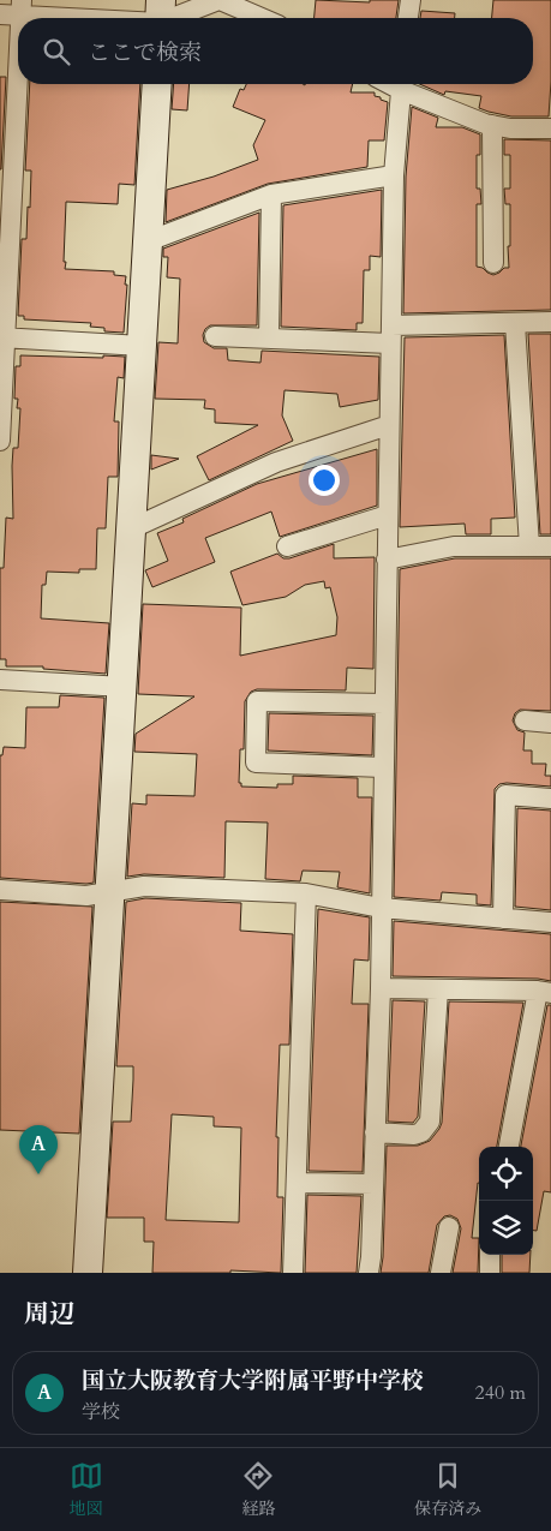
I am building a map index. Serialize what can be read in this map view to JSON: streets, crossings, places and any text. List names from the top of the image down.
{
  "page": {
    "search": "ここで検索",
    "pins": "A",
    "heading": "周辺",
    "list": [
      {
        "mark": "A",
        "name": "国立大阪教育大学附属平野中学校",
        "note": "学校",
        "value": "240 m"
      }
    ],
    "nav": ["地図", "経路", "保存済み"]
  }
}
